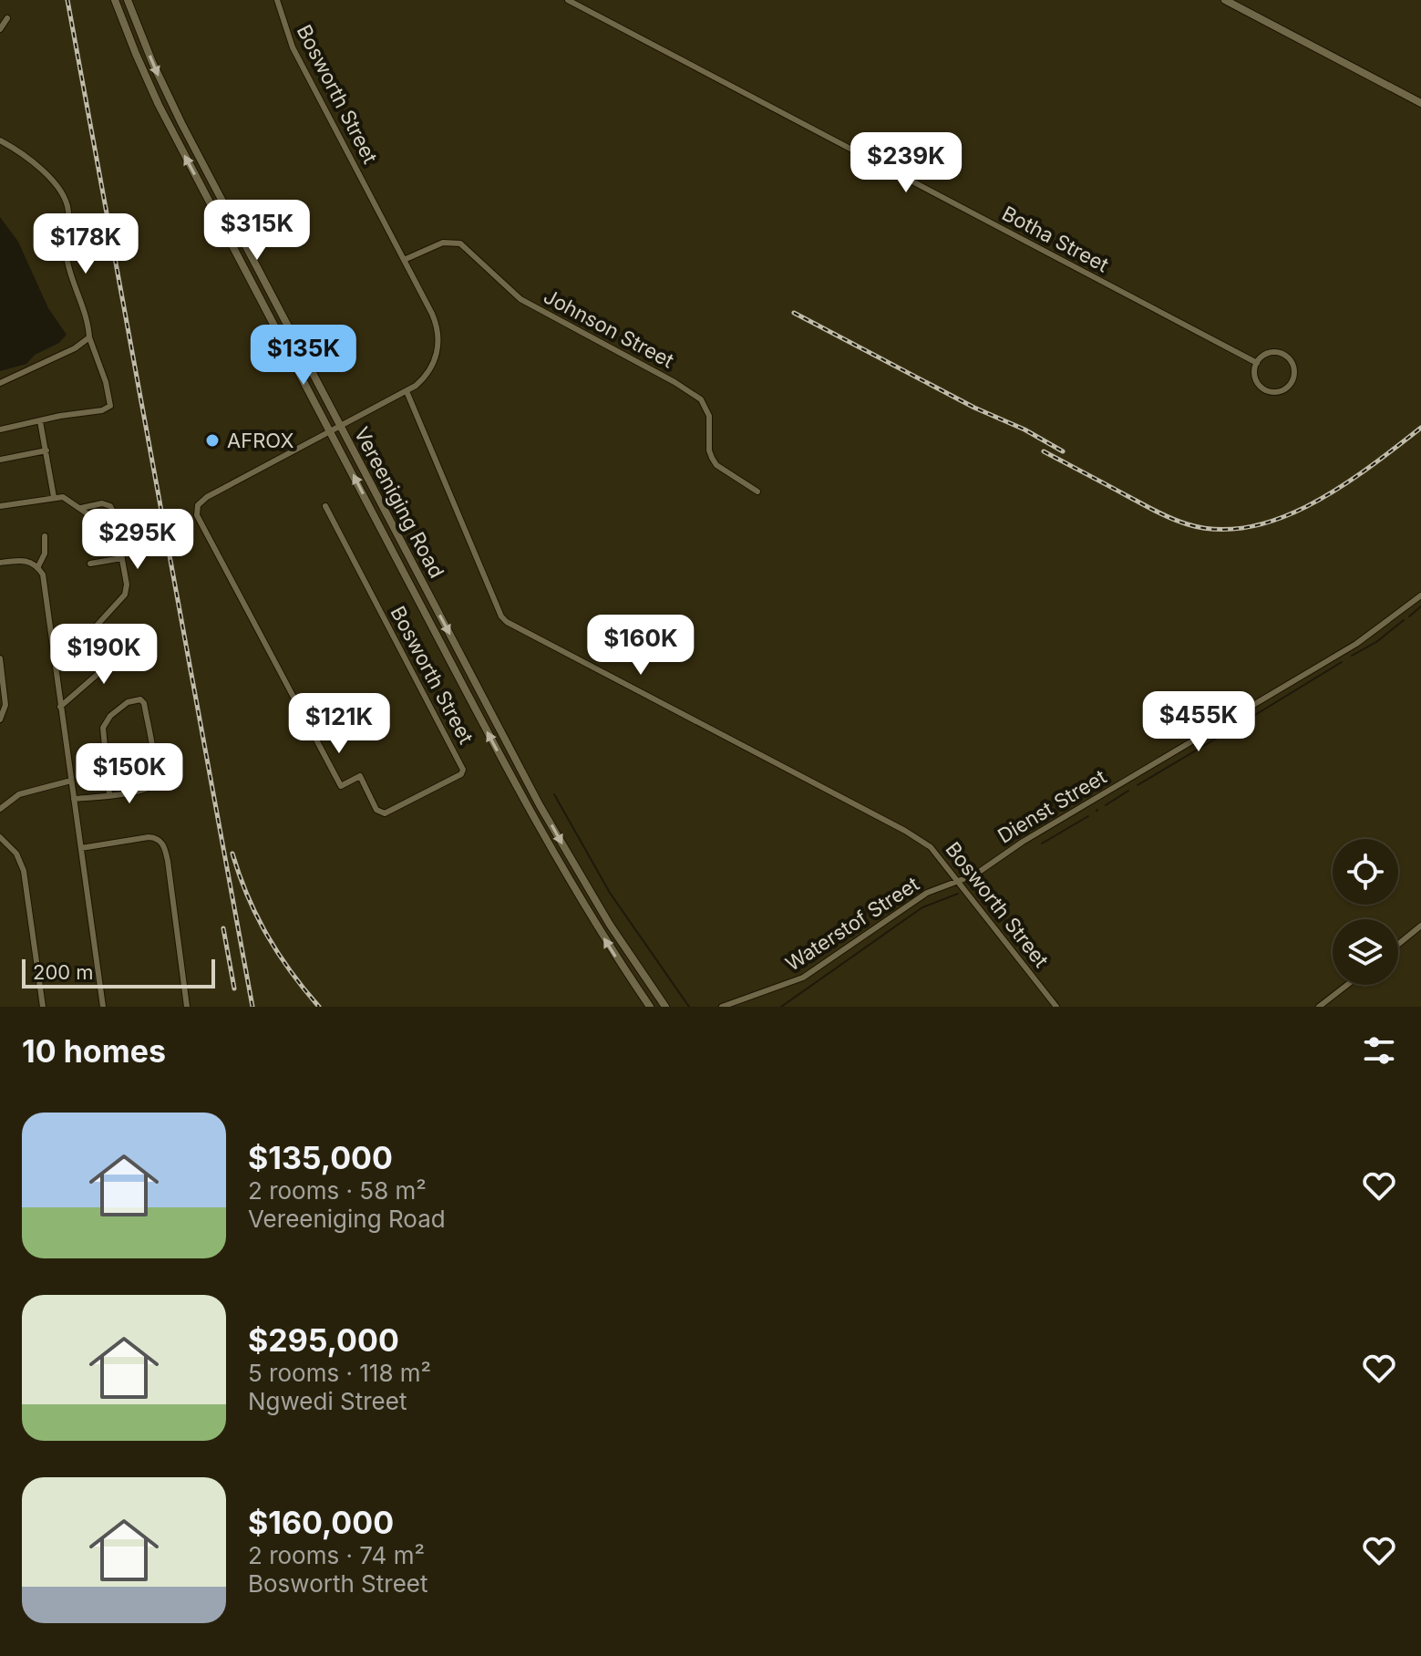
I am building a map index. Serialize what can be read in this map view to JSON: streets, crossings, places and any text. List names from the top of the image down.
{
  "streets": {
    "main road": ["Vereeniging Road"],
    "street": [
      "Bosworth Street",
      "Botha Street",
      "Johnson Street",
      "Dienst Street",
      "Waterstof Street"
    ]
  },
  "crossings": [
    ["Bosworth Street", "Johnson Street"],
    ["Bosworth Street", "Vereeniging Road"],
    ["Bosworth Street", "Dienst Street"],
    ["Bosworth Street", "Waterstof Street"],
    ["Dienst Street", "Waterstof Street"]
  ],
  "places": ["AFROX"],
  "scale_bar": "200 m",
  "page": {
    "price": [
      "$239K",
      "$315K",
      "$178K",
      "$135K",
      "$295K",
      "$160K",
      "$190K",
      "$455K",
      "$121K",
      "$150K"
    ],
    "scale": "200 m",
    "heading": "10 homes",
    "list": [
      {
        "name": "$135,000",
        "note": "2 rooms · 58 m² · Vereeniging Road"
      },
      {
        "name": "$295,000",
        "note": "5 rooms · 118 m² · Ngwedi Street"
      },
      {
        "name": "$160,000",
        "note": "2 rooms · 74 m² · Bosworth Street"
      }
    ]
  }
}
